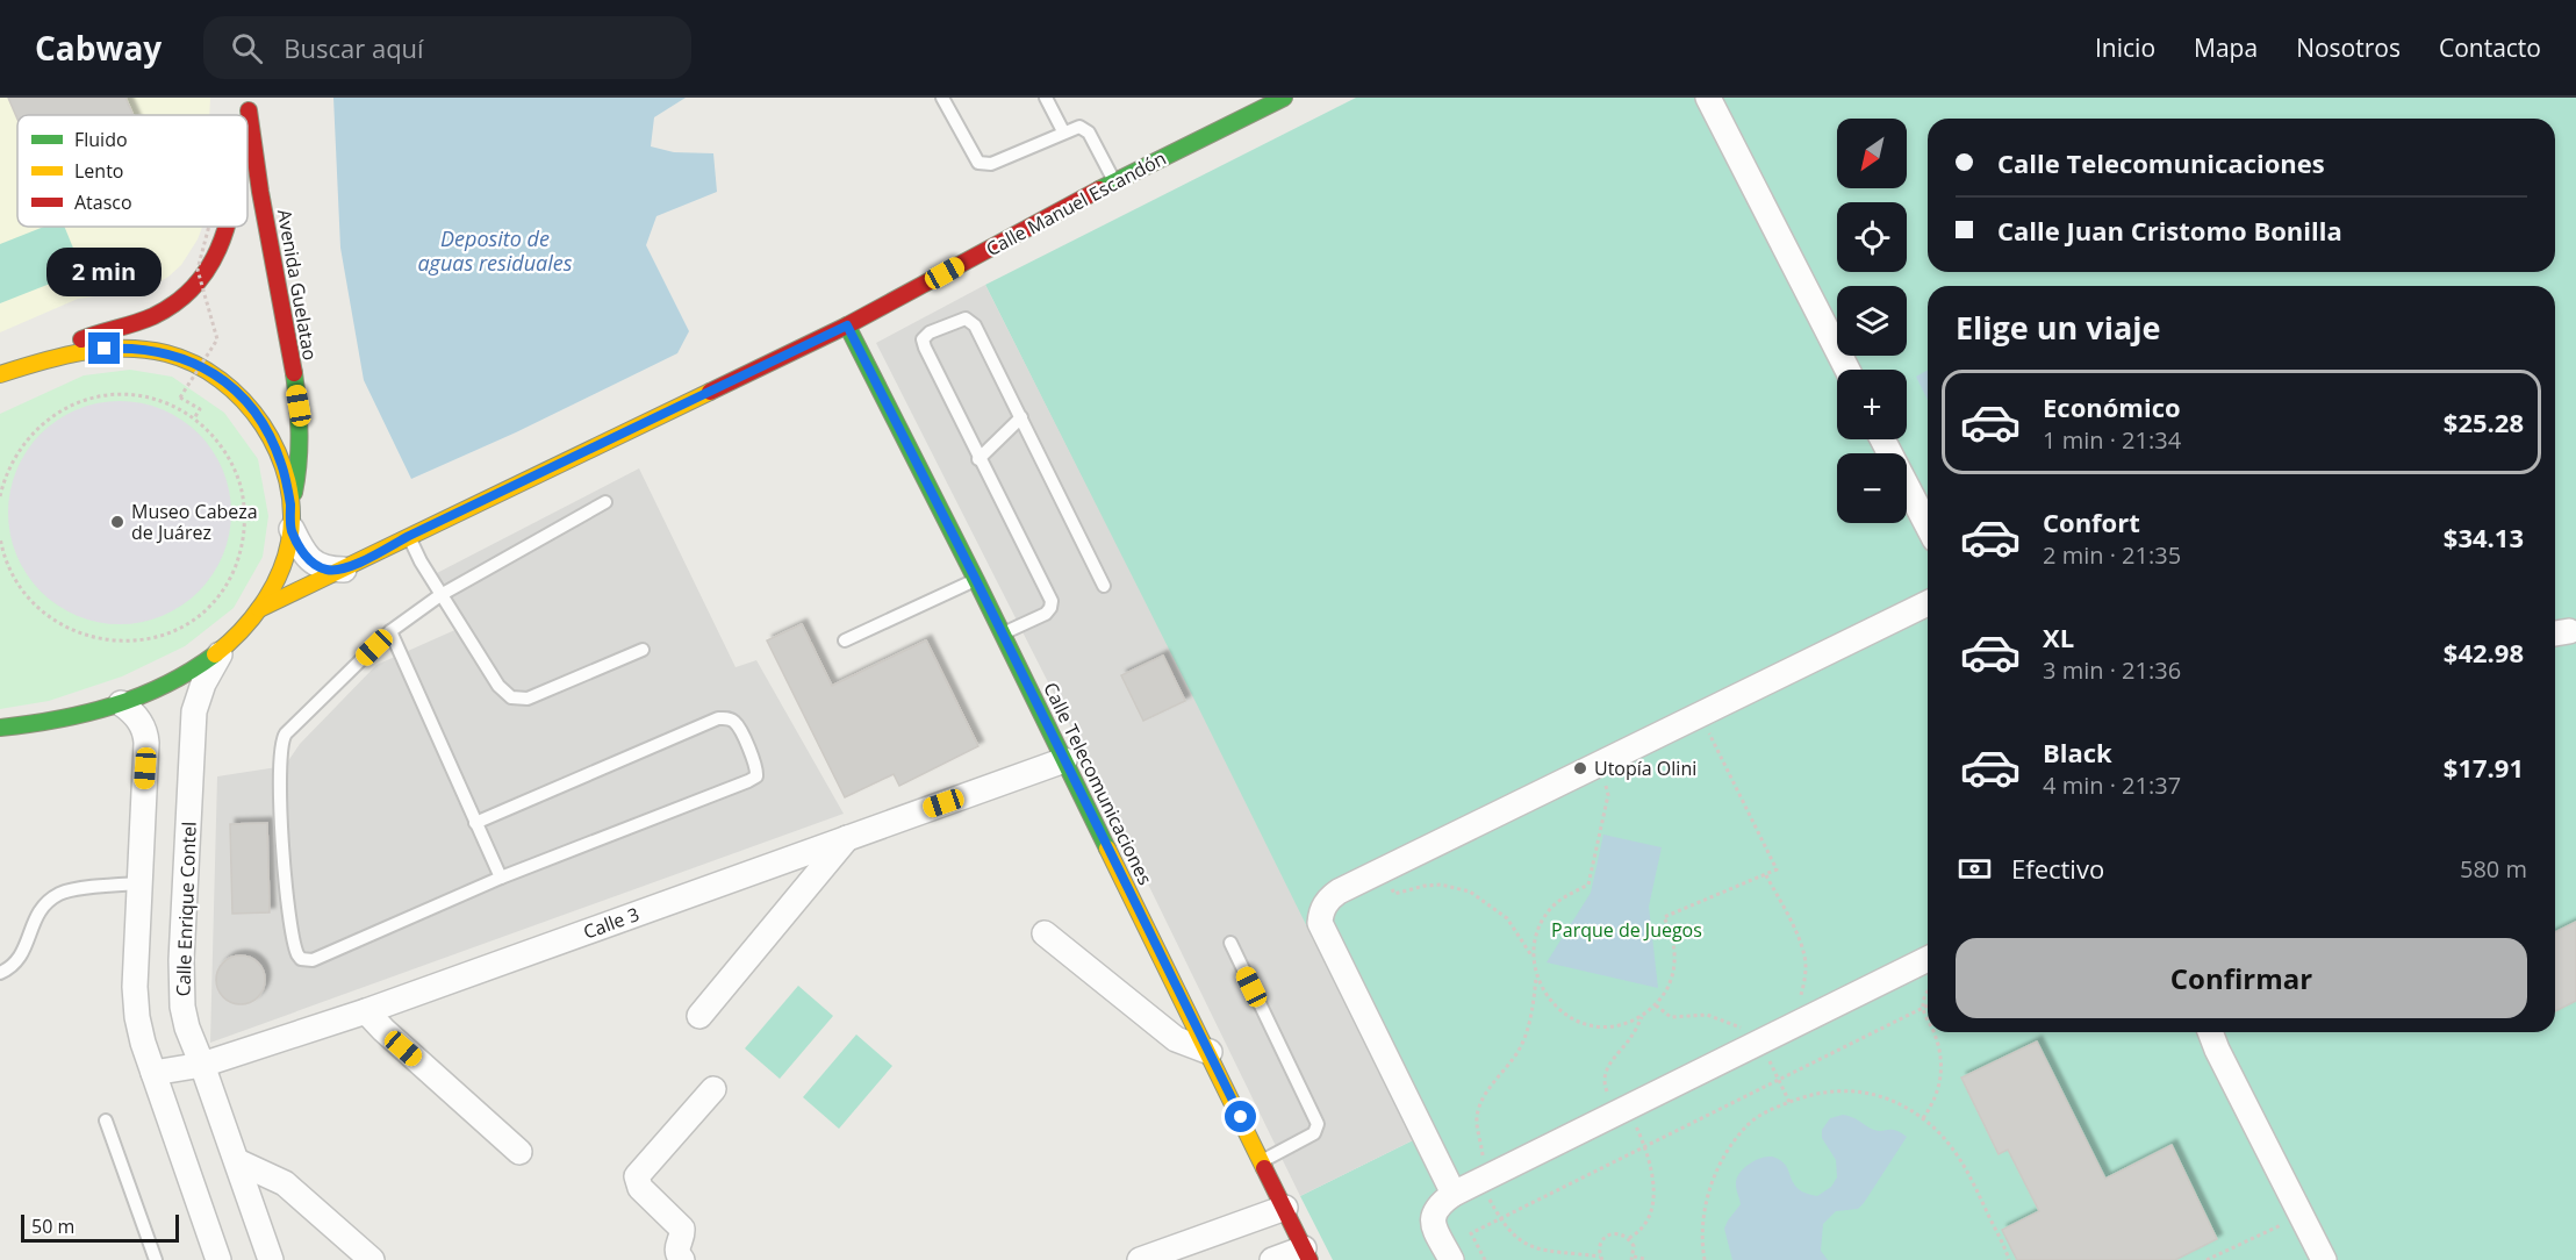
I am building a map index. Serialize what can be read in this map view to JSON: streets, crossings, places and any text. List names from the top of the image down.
{
  "streets": {
    "street": [
      "Calle Manuel Escandón",
      "Avenida Guelatao",
      "Calle Telecomunicaciones",
      "Calle Enrique Contel",
      "Calle 3"
    ]
  },
  "crossings": [
    ["Calle Manuel Escandón", "Avenida Guelatao"],
    ["Calle Manuel Escandón", "Calle Telecomunicaciones"],
    ["Calle Telecomunicaciones", "Calle 3"],
    ["Calle Enrique Contel", "Calle 3"]
  ],
  "water": ["Deposito de aguas residuales"],
  "parks": ["Parque de Juegos"],
  "places": ["Museo Cabeza de Juárez", "Utopía Olini"],
  "legend": ["Fluido", "Lento", "Atasco"],
  "scale_bar": "50 m",
  "north": "bottom left",
  "page": {
    "header": "Cabway",
    "search": "Buscar aquí",
    "nav": [
      "Inicio",
      "Mapa",
      "Nosotros",
      "Contacto"
    ],
    "map_buttons": ["+", "−"],
    "banner": ["Calle Telecomunicaciones", "Calle Juan Cristomo Bonilla"],
    "bubble": "2 min",
    "heading": "Elige un viaje",
    "list": [
      {
        "name": "Económico",
        "note": "1 min · 21:34",
        "value": "$25.28"
      },
      {
        "name": "Confort",
        "note": "2 min · 21:35",
        "value": "$34.13"
      },
      {
        "name": "XL",
        "note": "3 min · 21:36",
        "value": "$42.98"
      },
      {
        "name": "Black",
        "note": "4 min · 21:37",
        "value": "$17.91"
      }
    ],
    "pay": ["Efectivo", "580 m"],
    "buttons": "Confirmar",
    "scale": "50 m"
  }
}
